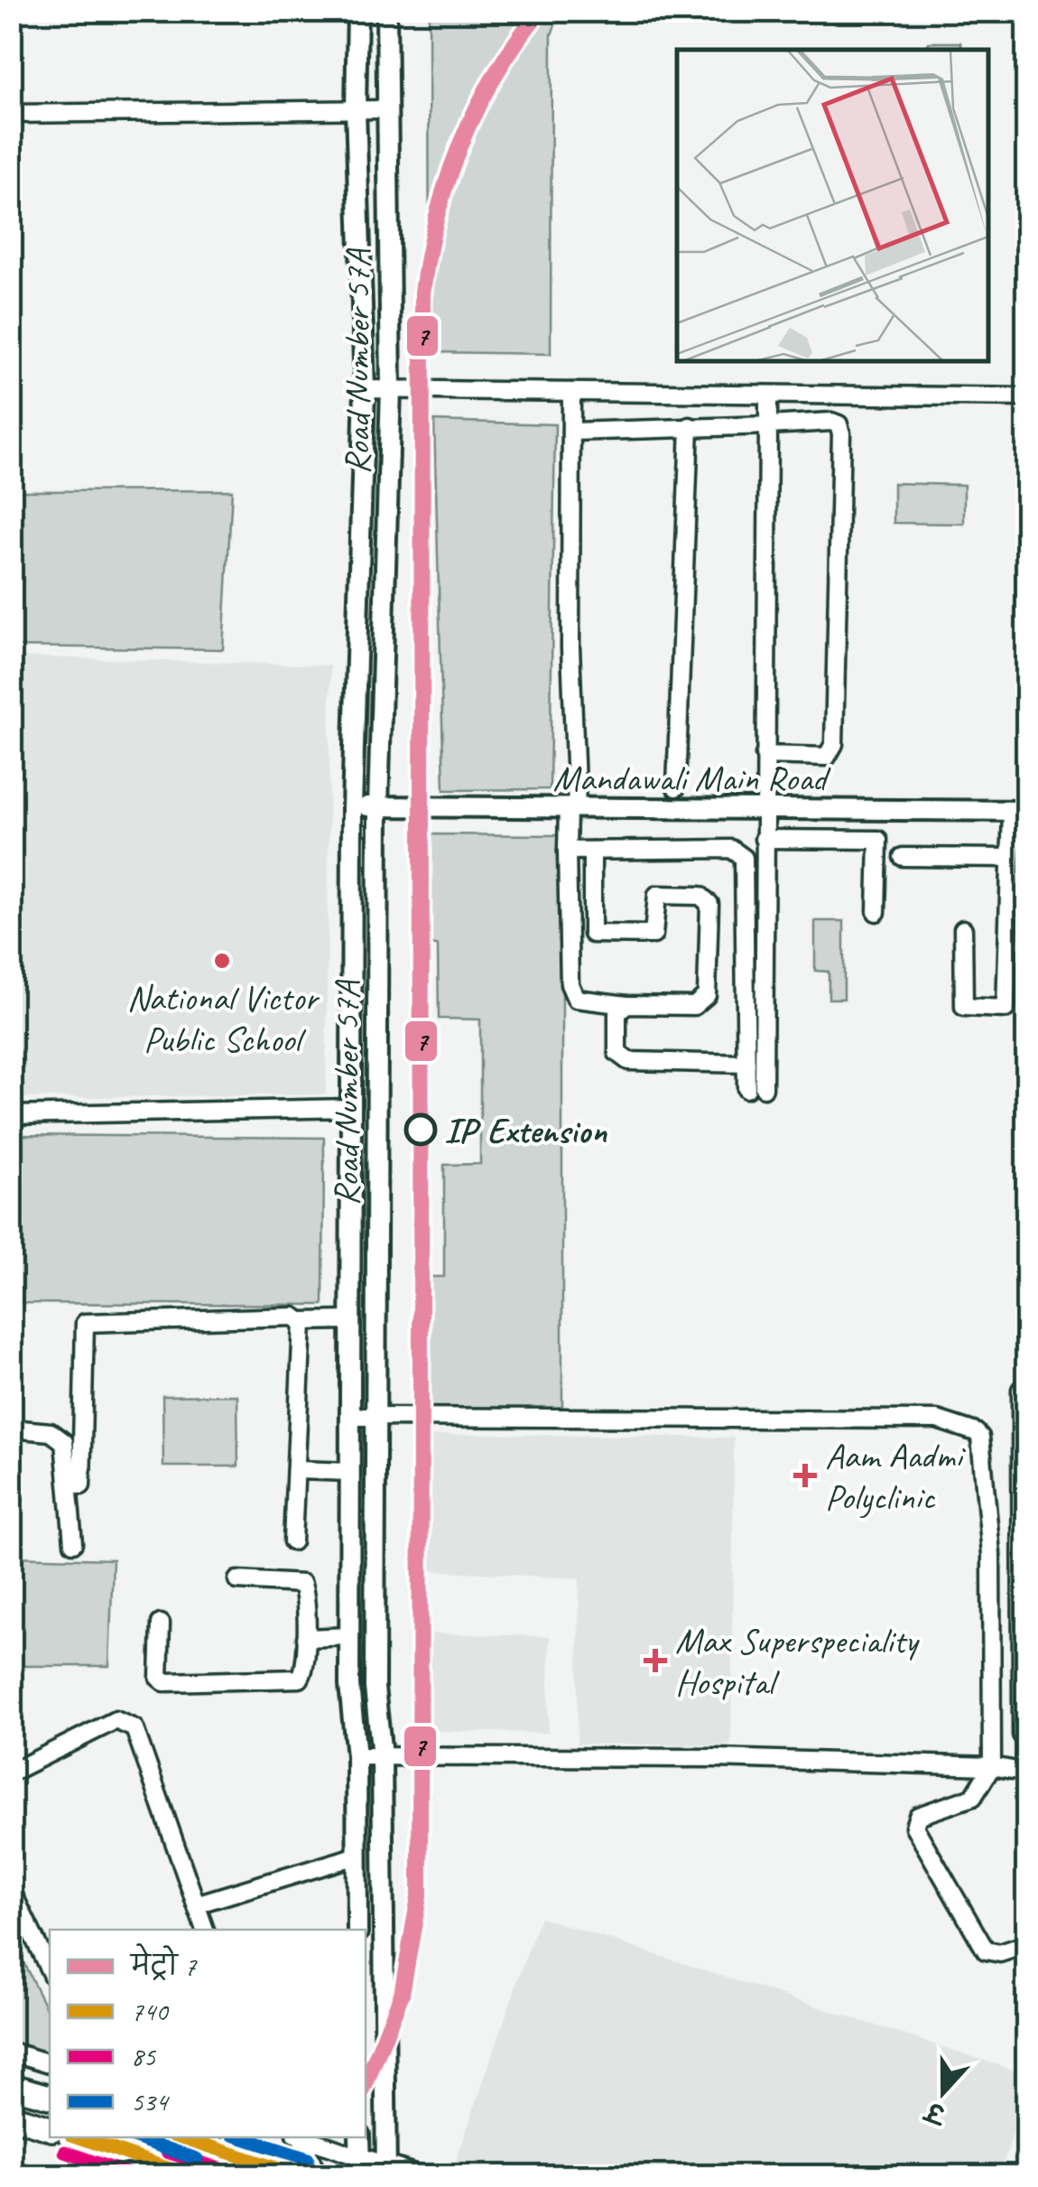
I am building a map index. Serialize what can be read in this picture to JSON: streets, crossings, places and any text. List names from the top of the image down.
{
  "streets": {
    "street": ["Road Number 57A", "Mandawali Main Road"]
  },
  "crossings": [
    ["Road Number 57A", "Mandawali Main Road"]
  ],
  "places": {
    "other": ["National Victor Public School", "IP Extension"],
    "health": ["Aam Aadmi Polyclinic", "Max Superspeciality Hospital"]
  },
  "lines": [
    "metro line 7",
    "transit line 740",
    "transit line 534",
    "transit line 85"
  ],
  "legend": [
    "मेट्रो 7",
    "740",
    "85",
    "534"
  ],
  "north": "bottom"
}
